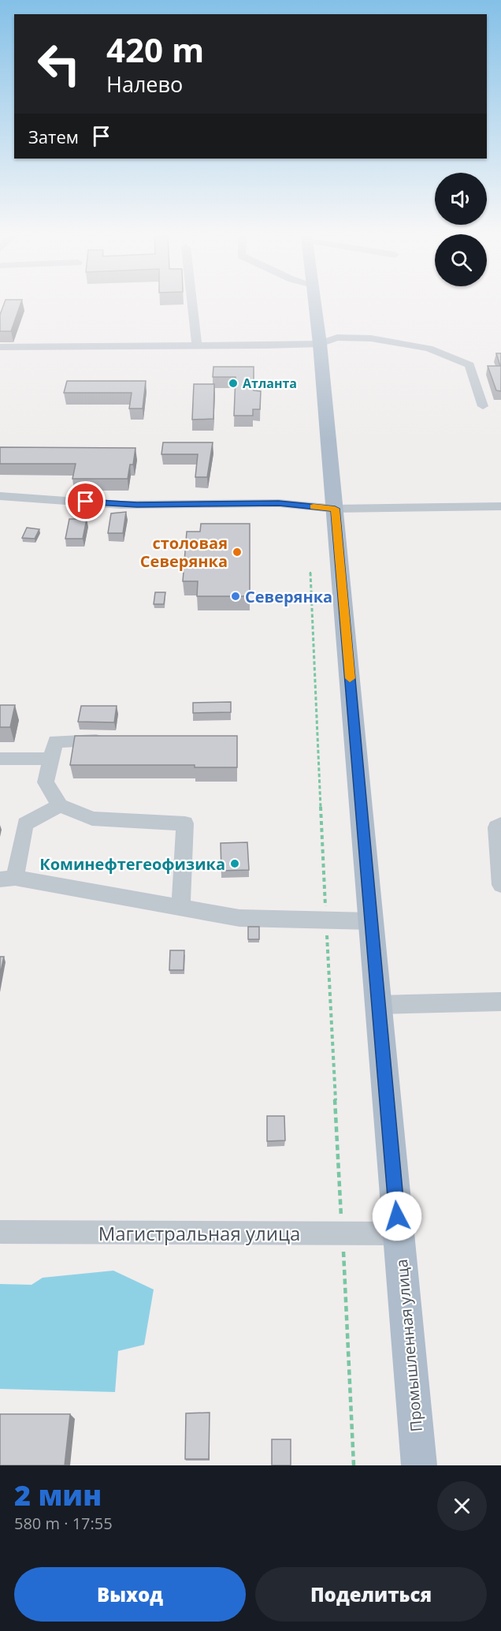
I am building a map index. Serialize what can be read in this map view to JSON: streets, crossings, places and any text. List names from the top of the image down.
{
  "streets": {
    "main road": ["Промышленная улица"],
    "street": ["Магистральная улица"]
  },
  "crossings": [
    ["Магистральная улица", "Промышленная улица"]
  ],
  "places": [
    "Атланта",
    "столовая Северянка",
    "Северянка",
    "Коминефтегеофизика"
  ],
  "page": {
    "turn": ["420 m", "Налево"],
    "then": "Затем",
    "heading": ["2 мин", "580 m · 17:55"],
    "buttons": ["Выход", "Поделиться"]
  }
}
